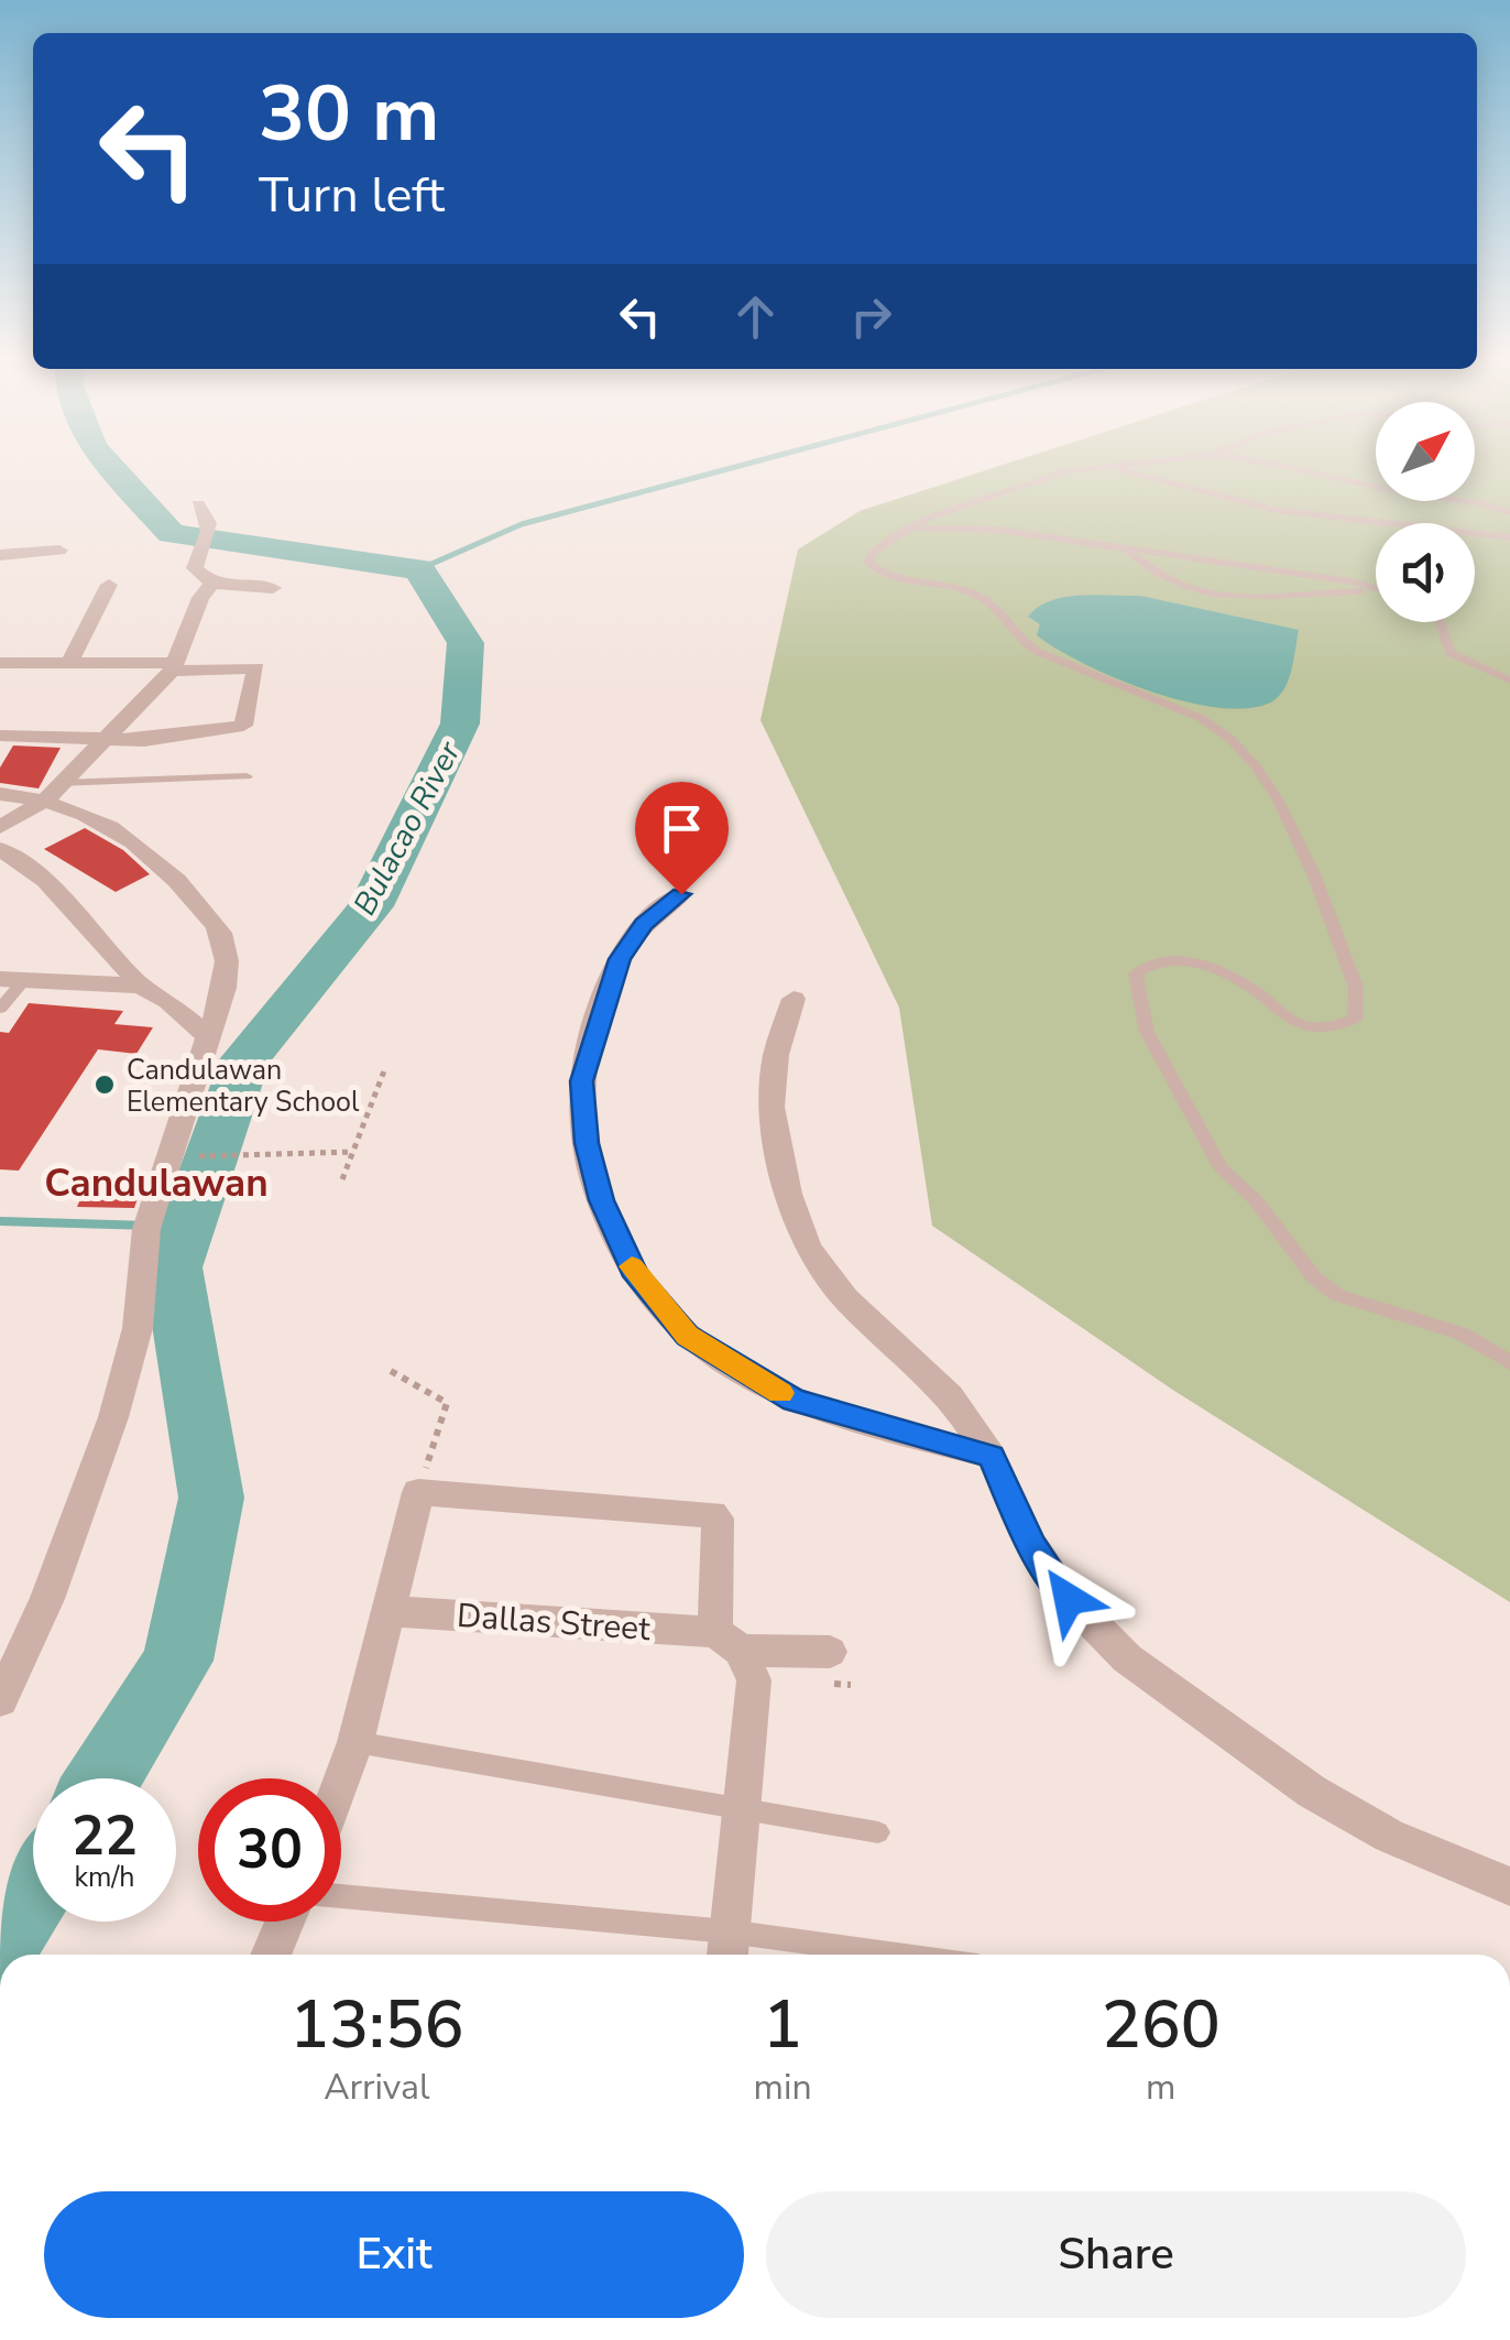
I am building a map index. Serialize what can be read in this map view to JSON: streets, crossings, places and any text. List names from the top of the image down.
{
  "streets": {
    "street": ["Dallas Street"]
  },
  "districts": ["Candulawan"],
  "water": ["Bulacao River"],
  "places": ["Candulawan Elementary School"],
  "north": "top right",
  "page": {
    "turn": ["30 m", "Turn left"],
    "speed": "22 km/h",
    "limit": "30",
    "eta": [
      "13:56",
      "Arrival",
      "1",
      "min",
      "260",
      "m"
    ],
    "buttons": ["Exit", "Share"]
  }
}
